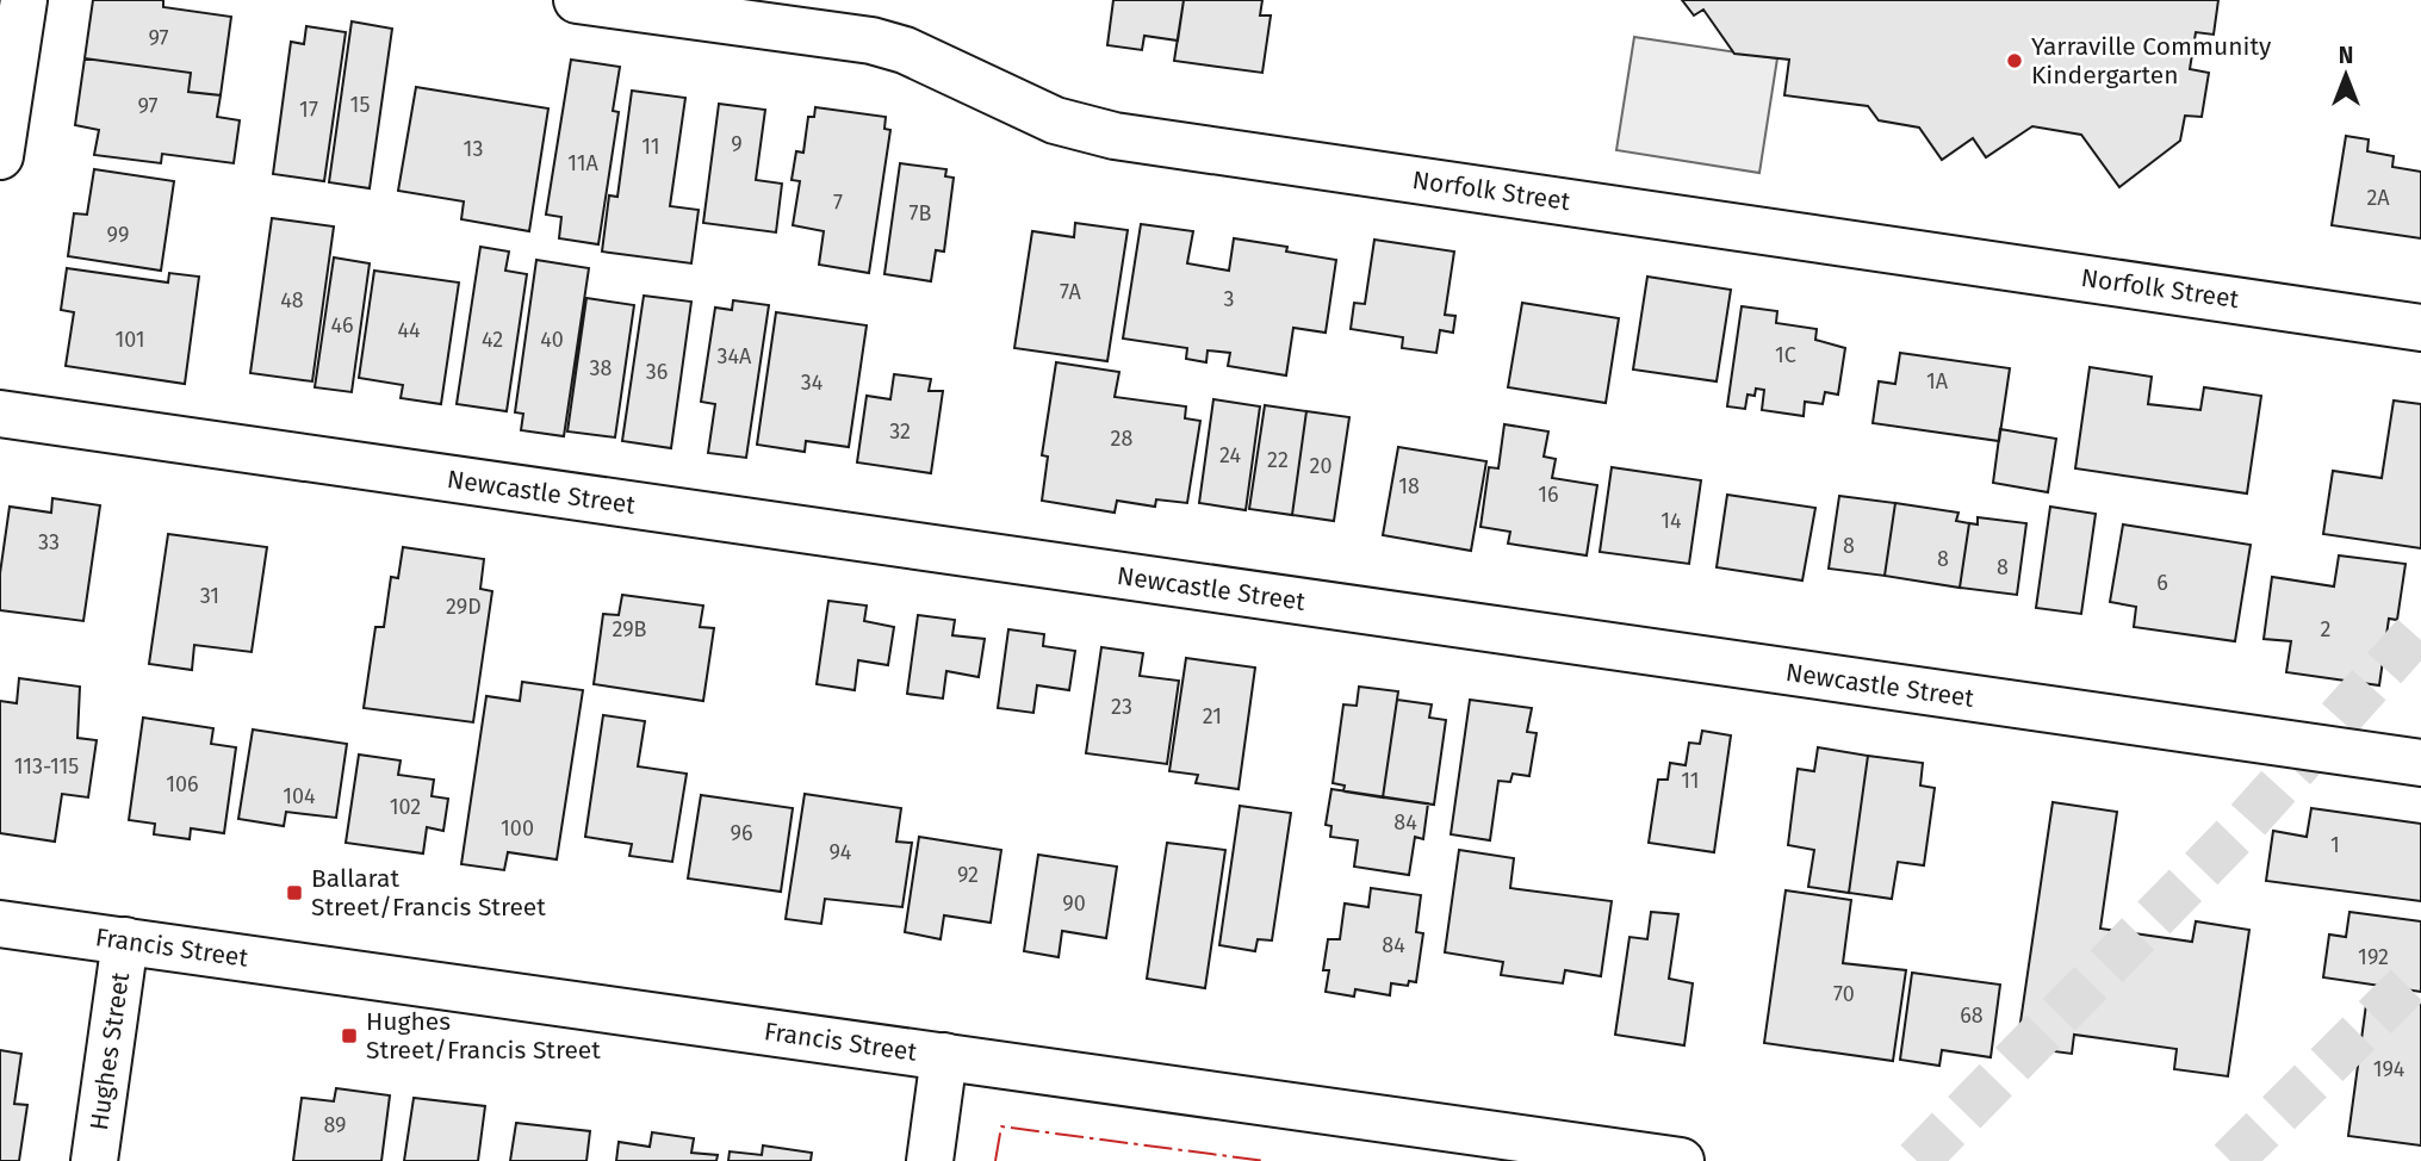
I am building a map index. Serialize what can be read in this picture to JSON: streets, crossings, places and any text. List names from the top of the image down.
{
  "streets": {
    "street": [
      "Norfolk Street",
      "Newcastle Street",
      "Francis Street",
      "Hughes Street"
    ]
  },
  "crossings": [
    ["Francis Street", "Hughes Street"]
  ],
  "places": {
    "other": ["Yarraville Community Kindergarten"],
    "transit": ["Ballarat Street/Francis Street", "Hughes Street/Francis Street"]
  },
  "house_numbers": [
    "97",
    "15",
    "97",
    "17",
    "9",
    "11",
    "13",
    "11A",
    "2A",
    "7",
    "7B",
    "99",
    "7A",
    "3",
    "48",
    "46",
    "44",
    "101",
    "42",
    "40",
    "1C",
    "34A",
    "38",
    "36",
    "1A",
    "34",
    "32",
    "28",
    "24",
    "22",
    "20",
    "18",
    "16",
    "14",
    "33",
    "8",
    "8",
    "8",
    "6",
    "31",
    "29D",
    "29B",
    "2",
    "23",
    "21",
    "113-115",
    "11",
    "106",
    "104",
    "102",
    "84",
    "100",
    "96",
    "1",
    "94",
    "92",
    "90",
    "84",
    "192",
    "70",
    "68",
    "194",
    "89"
  ],
  "north": "top"
}
